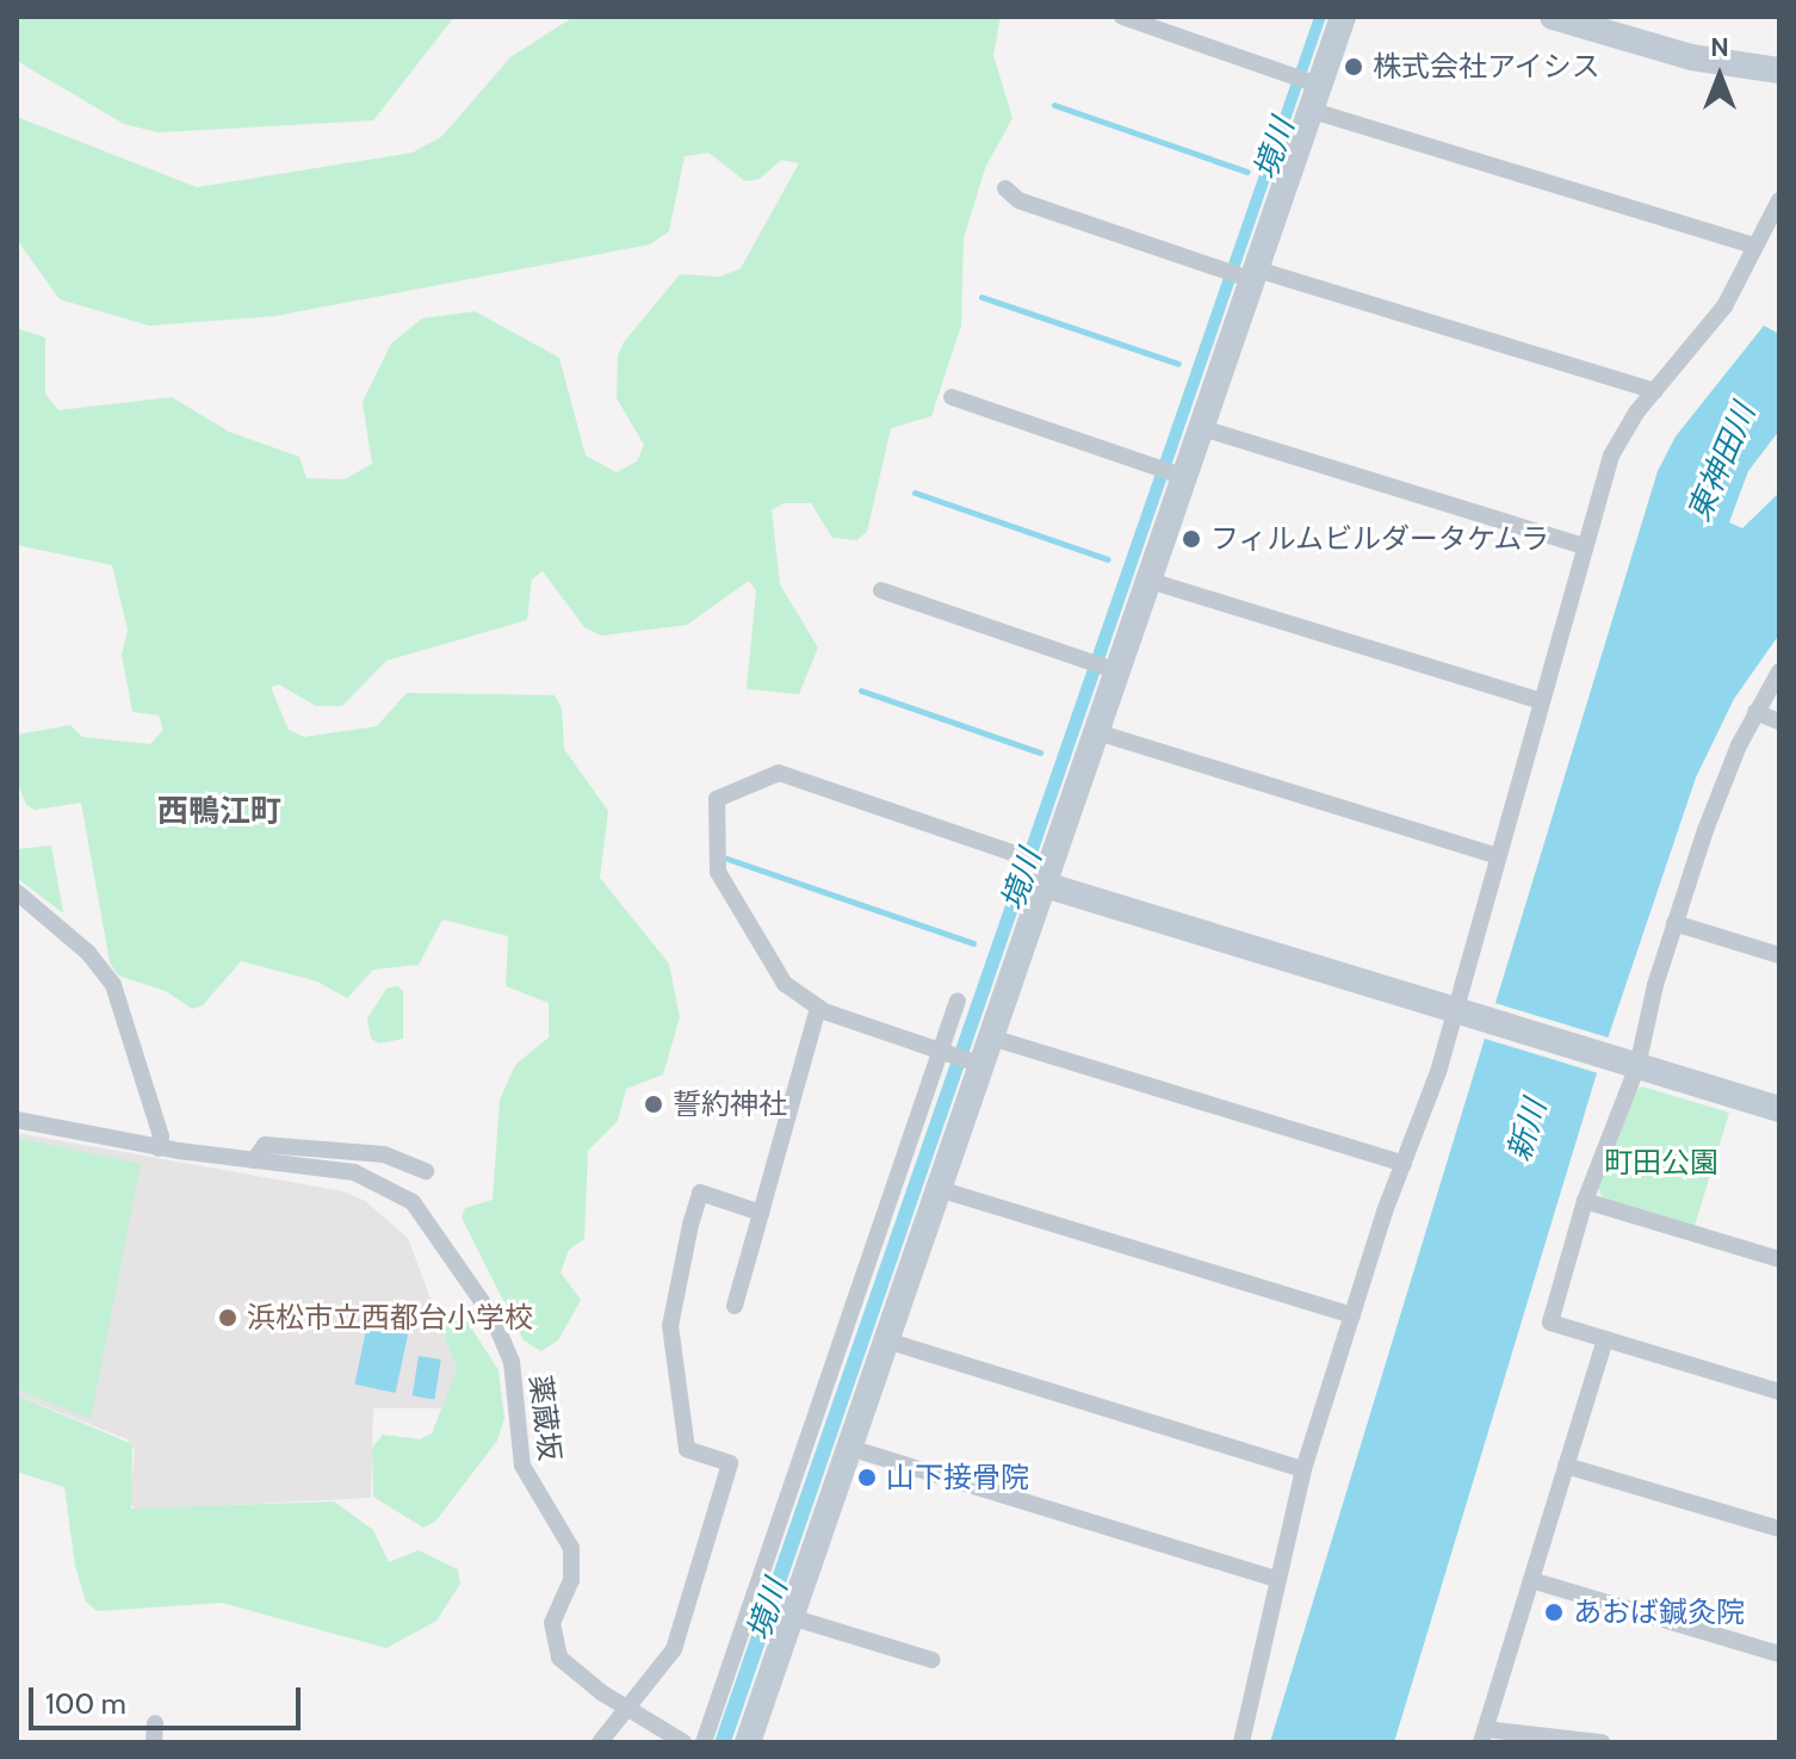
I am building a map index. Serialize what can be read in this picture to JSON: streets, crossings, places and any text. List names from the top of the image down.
{
  "streets": {
    "street": ["薬蔵坂"]
  },
  "districts": ["西鴨江町"],
  "water": ["境川", "東神田川", "新川"],
  "parks": ["町田公園"],
  "places": [
    "株式会社アイシス",
    "フィルムビルダータケムラ",
    "誓約神社",
    "浜松市立西都台小学校",
    "山下接骨院",
    "あおば鍼灸院"
  ],
  "scale_bar": "100 m",
  "north": "top"
}
